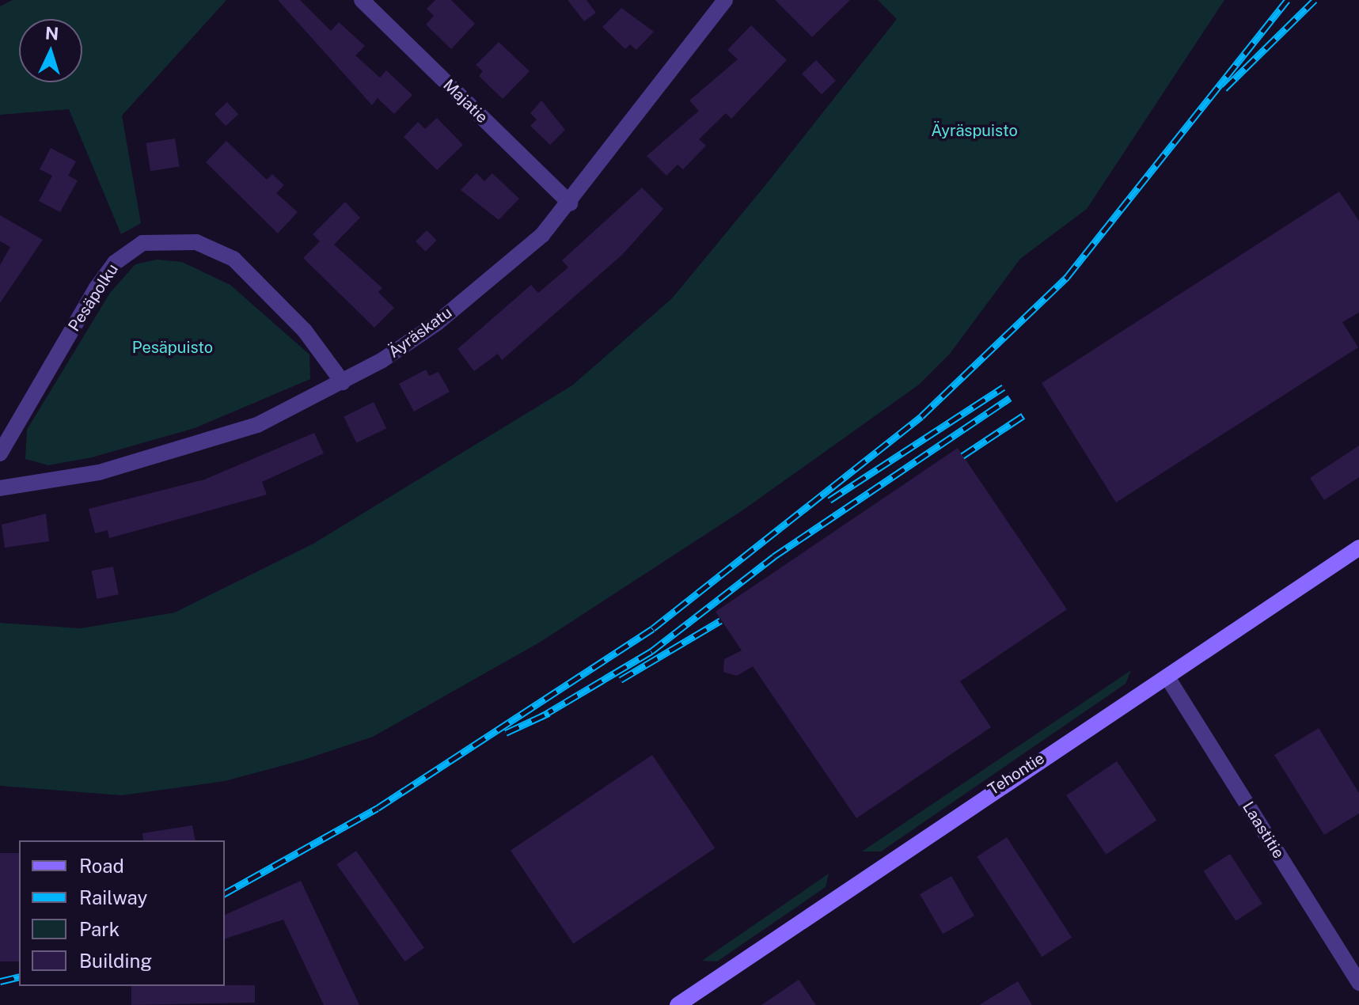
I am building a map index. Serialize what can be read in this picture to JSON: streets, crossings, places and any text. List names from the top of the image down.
{
  "streets": {
    "street": [
      "Majatie",
      "Pesäpolku",
      "Äyräskatu",
      "Tehontie",
      "Laastitie"
    ]
  },
  "crossings": [
    ["Majatie", "Äyräskatu"],
    ["Pesäpolku", "Äyräskatu"],
    ["Tehontie", "Laastitie"]
  ],
  "parks": ["Äyräspuisto", "Pesäpuisto"],
  "legend": [
    "Road",
    "Railway",
    "Park",
    "Building"
  ],
  "north": "top"
}
